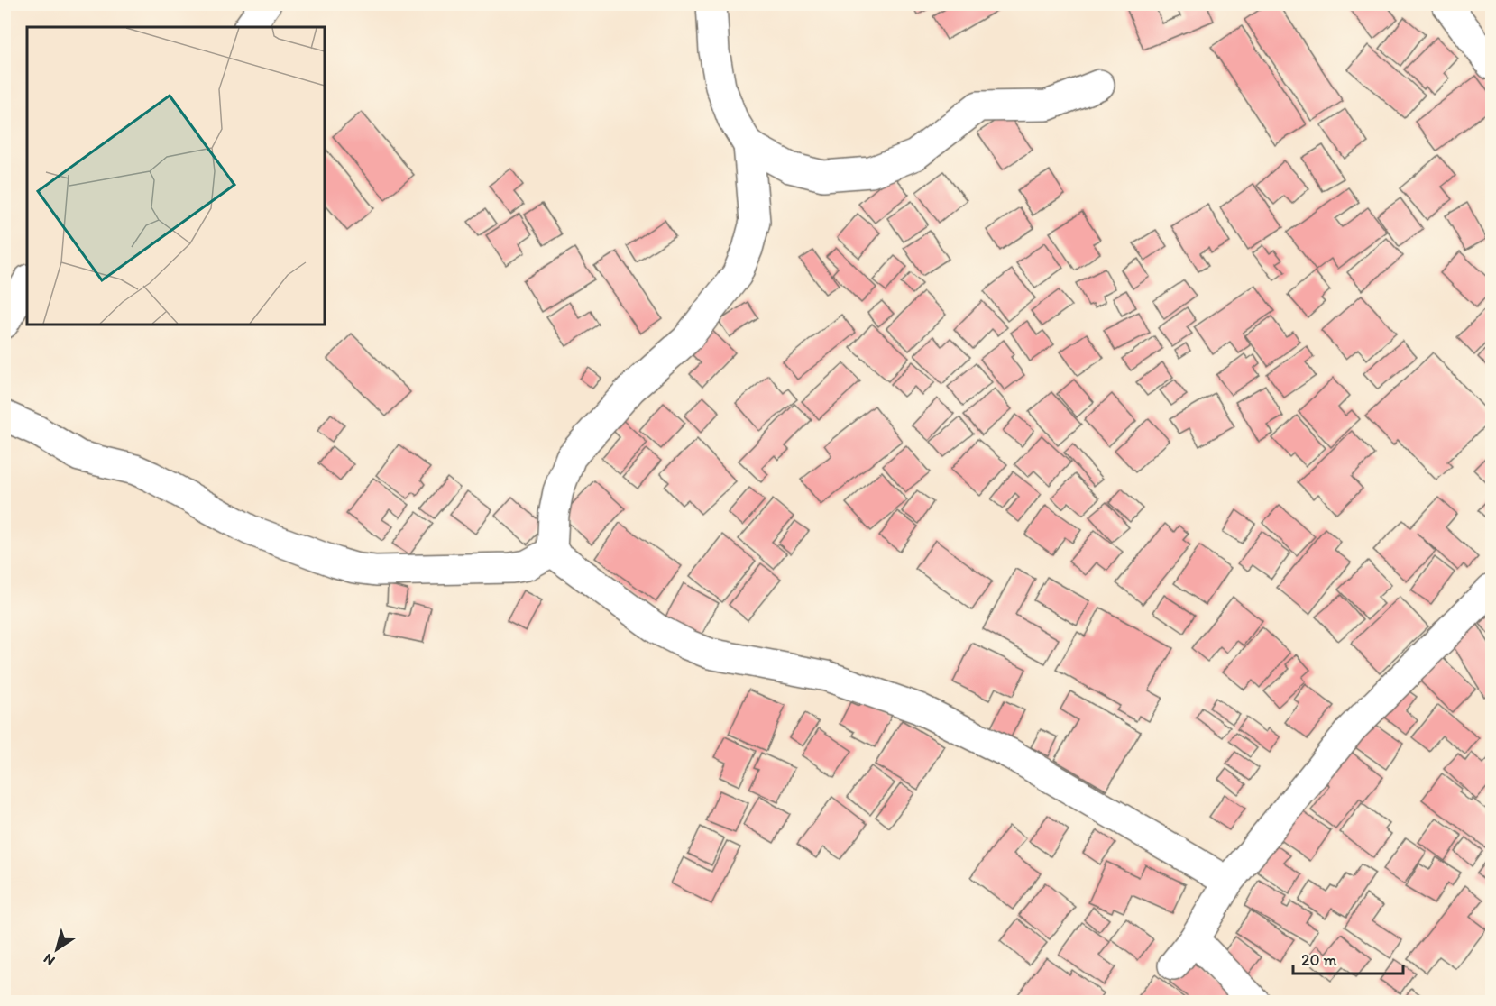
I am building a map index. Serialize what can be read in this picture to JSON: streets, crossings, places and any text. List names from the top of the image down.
{
  "scale_bar": "20 m",
  "north": "bottom left"
}
